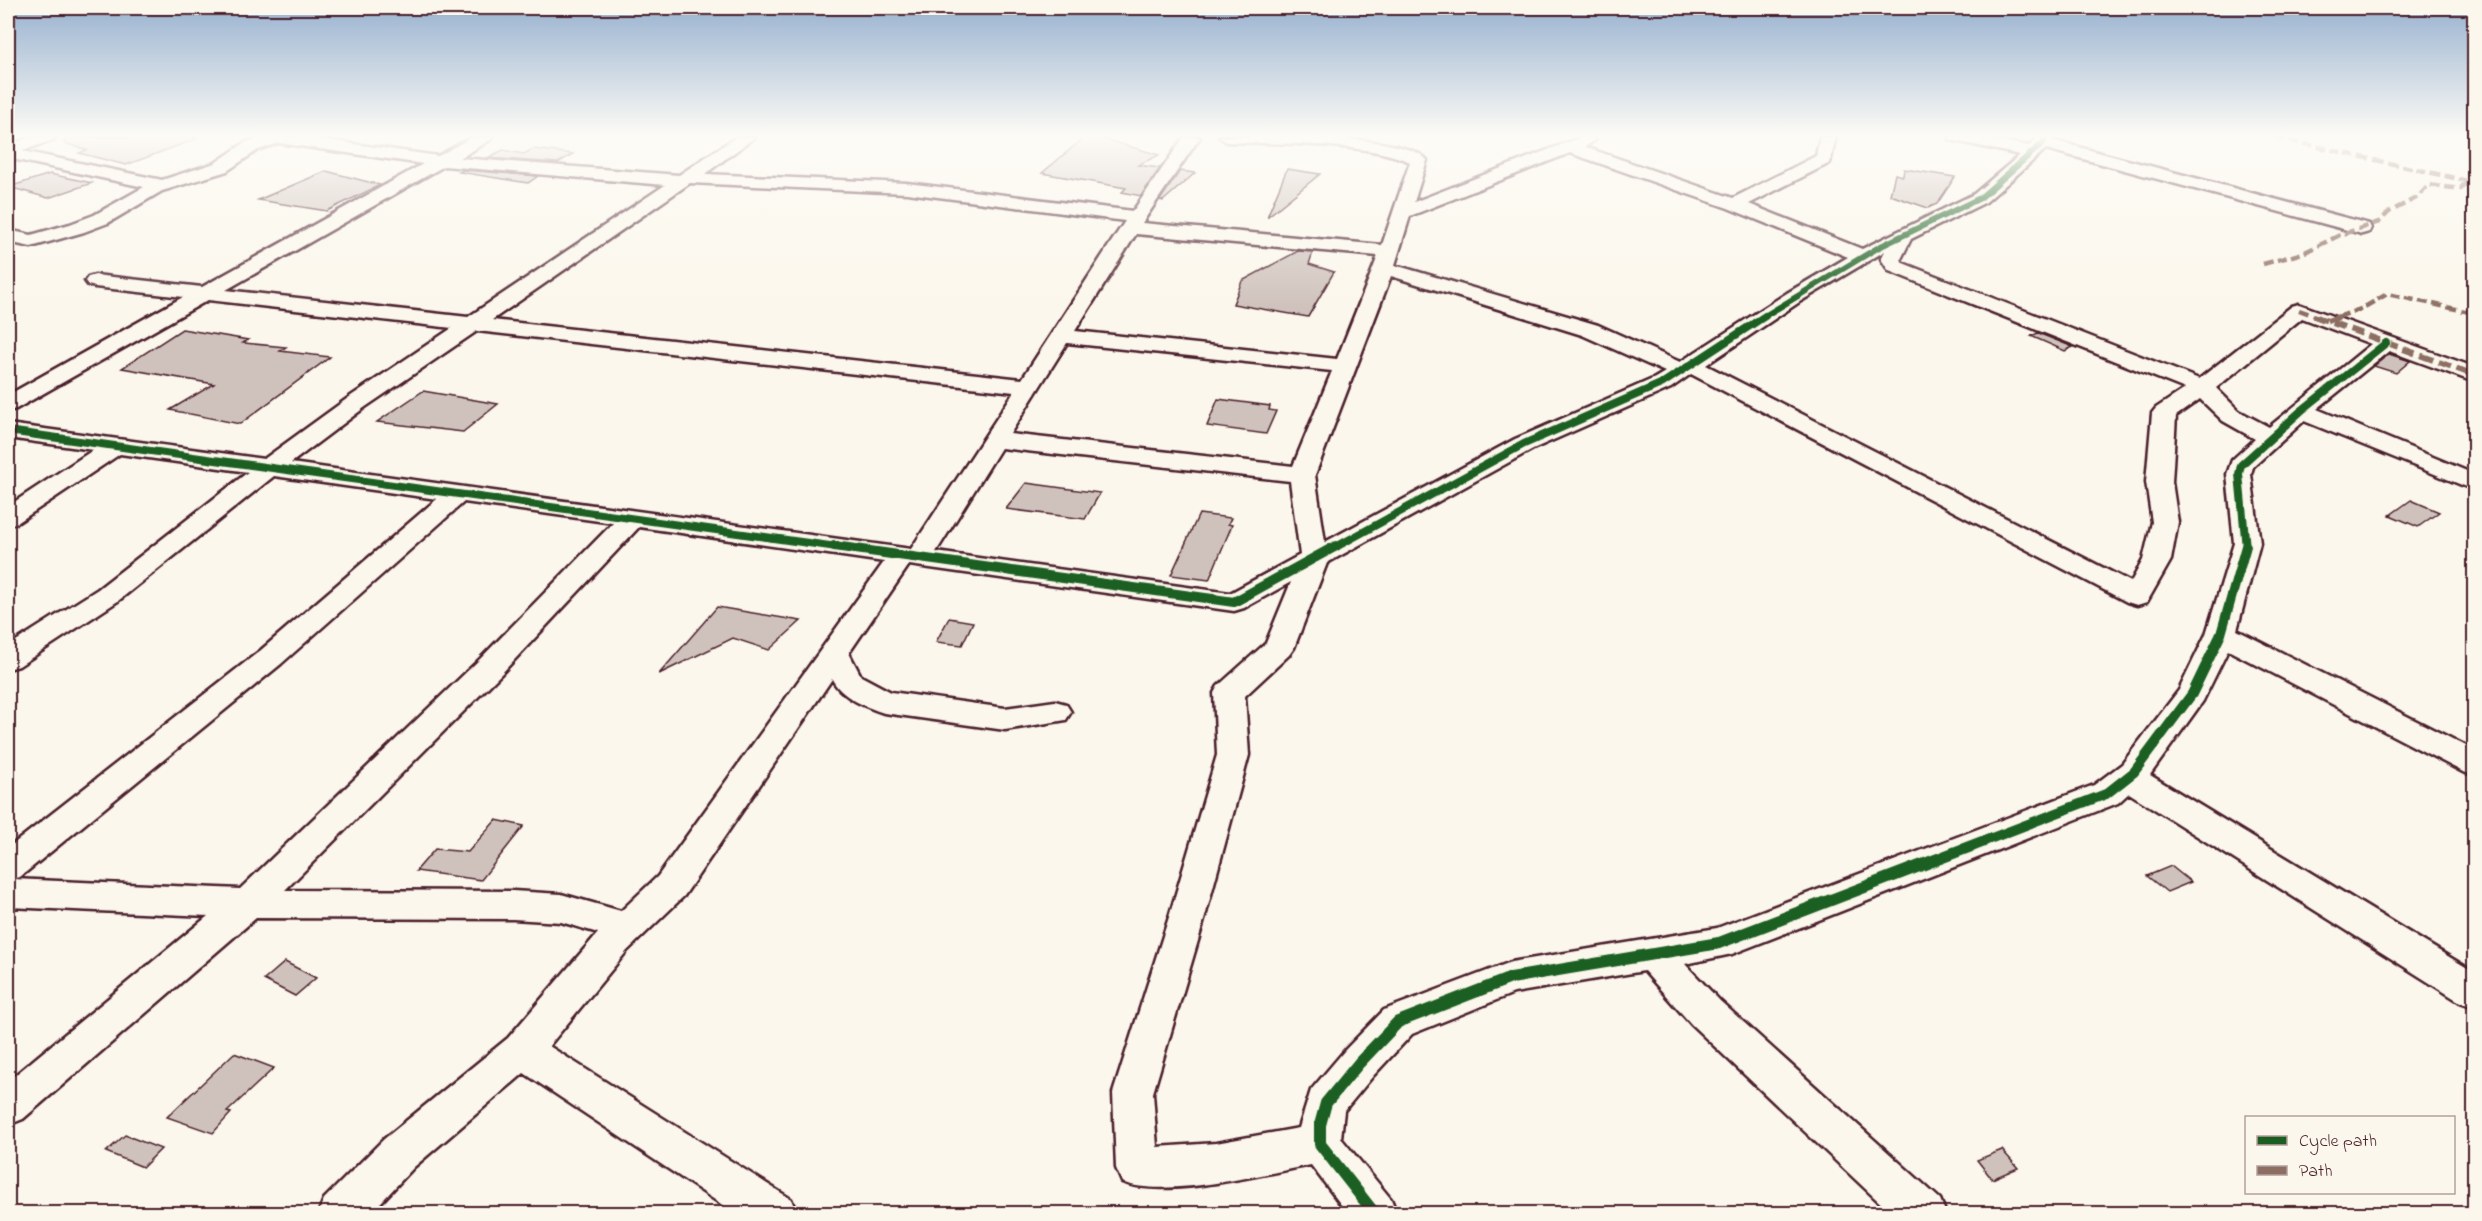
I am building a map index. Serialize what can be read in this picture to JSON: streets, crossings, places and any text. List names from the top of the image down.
{
  "legend": ["Cycle path", "Path"]
}
